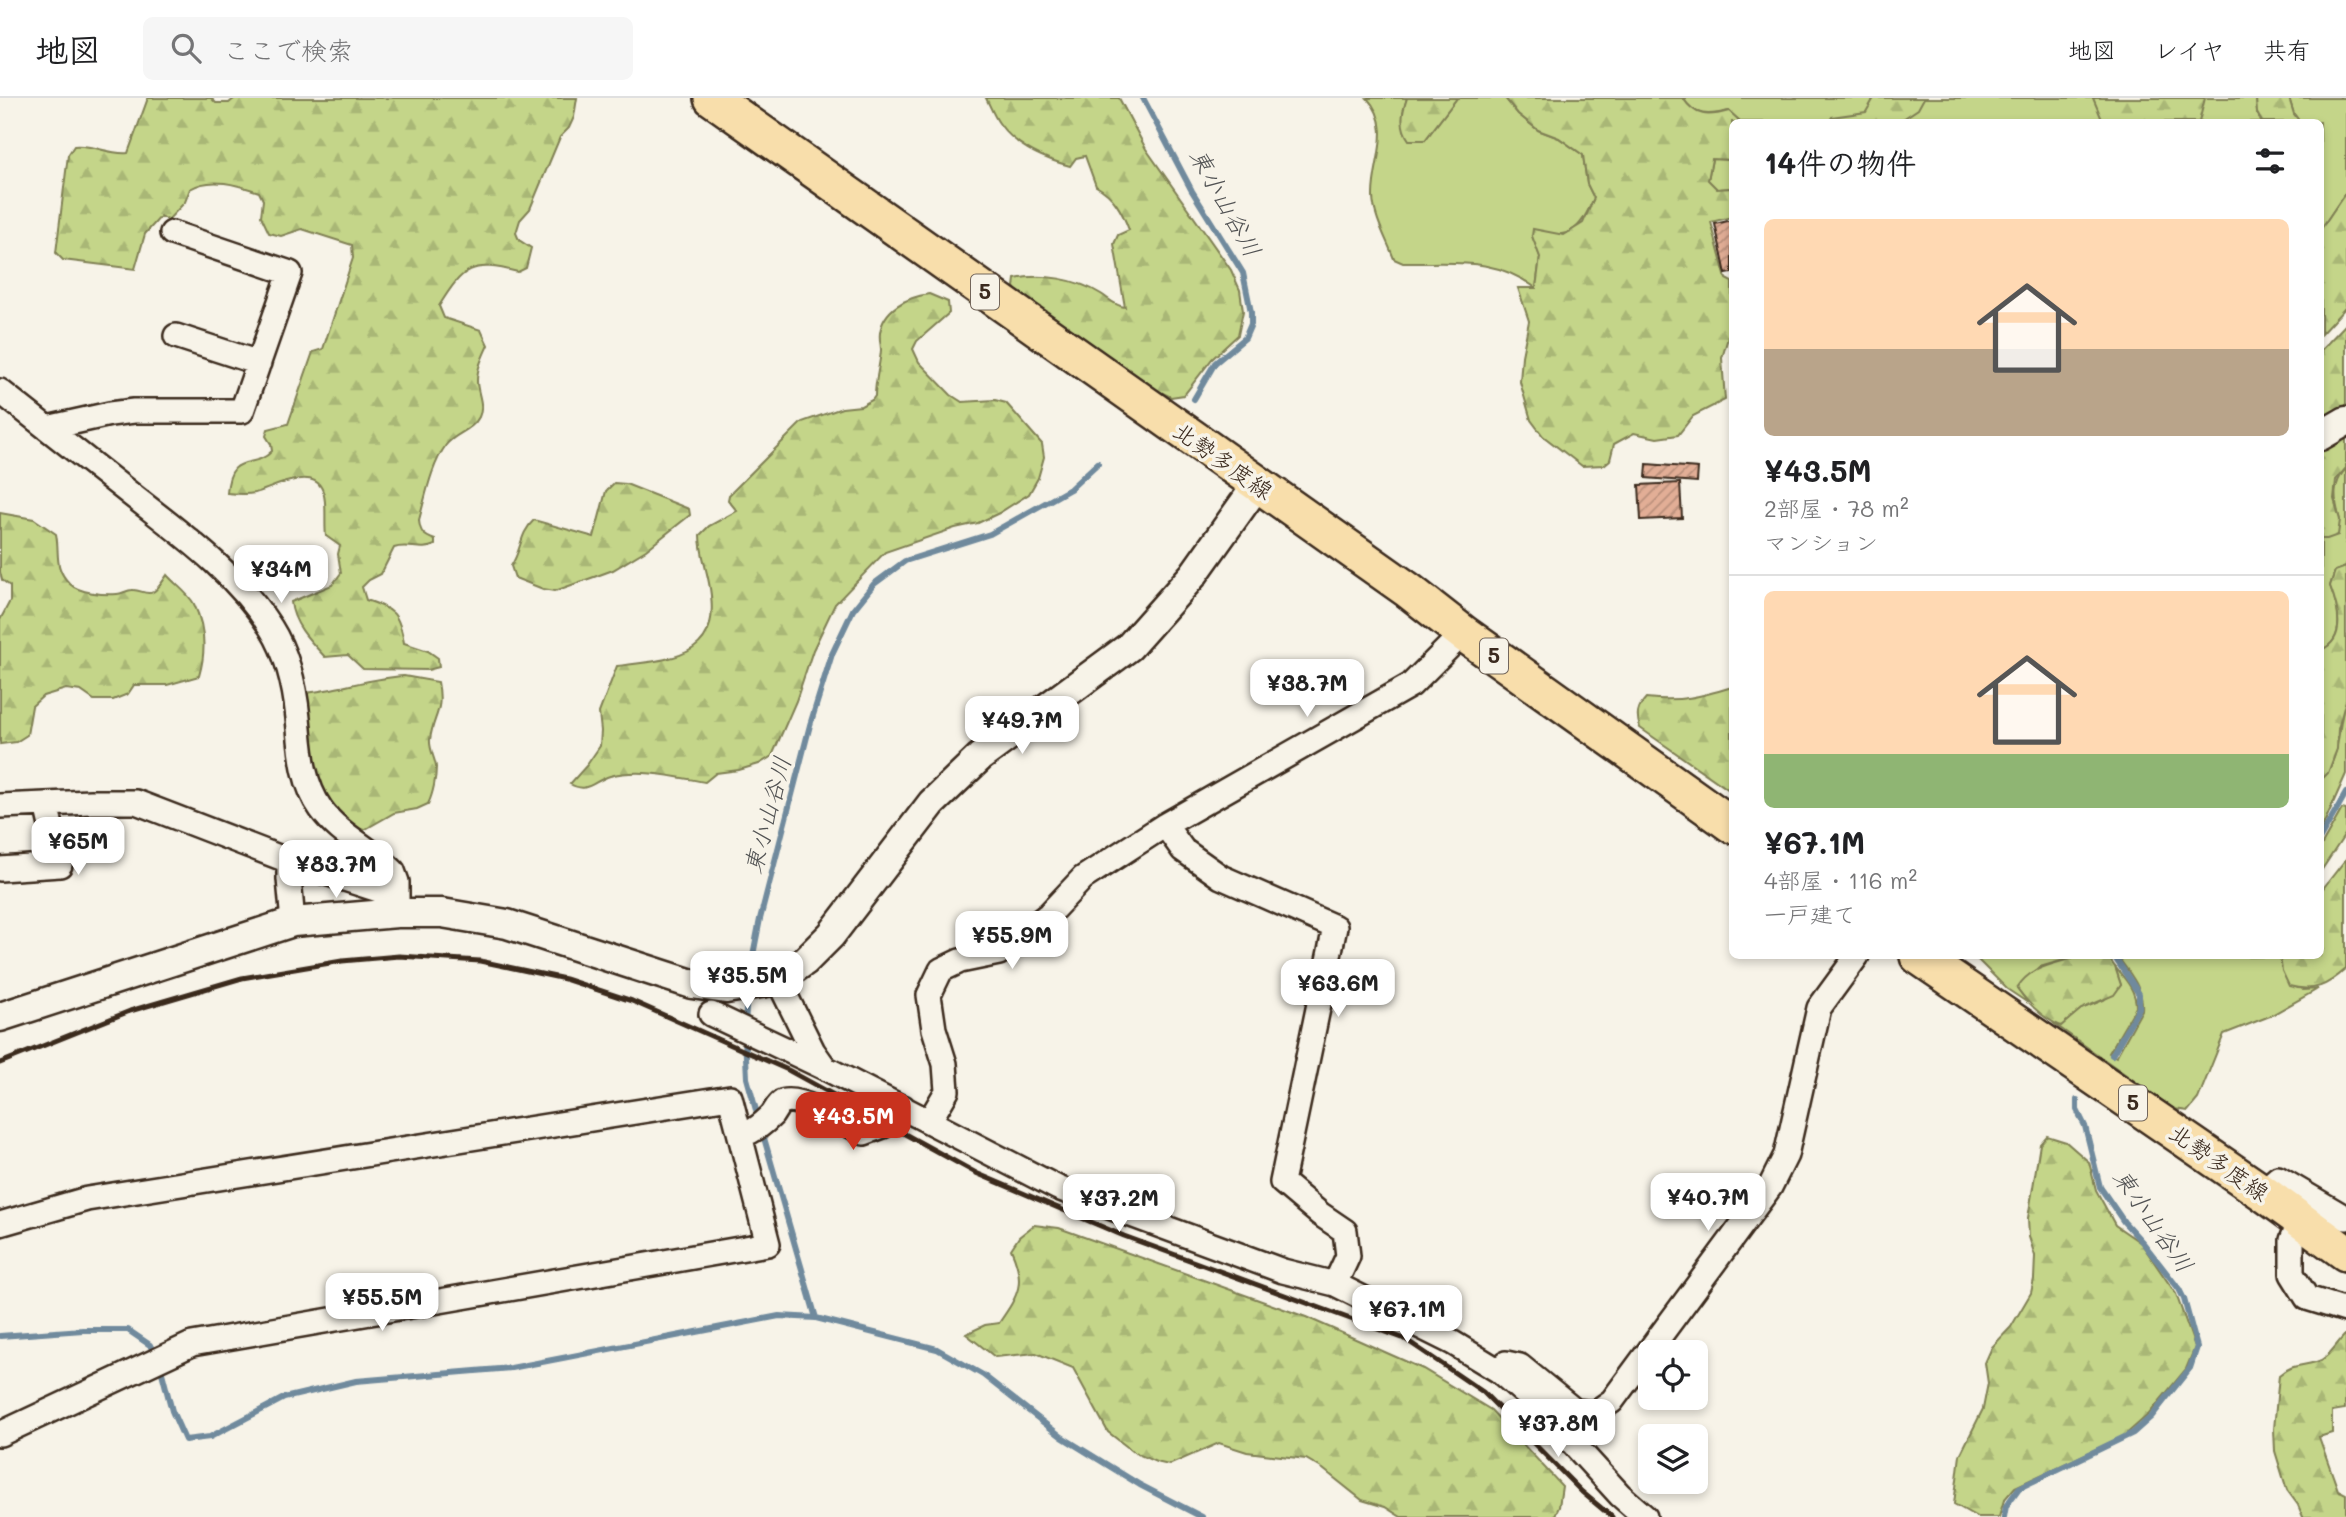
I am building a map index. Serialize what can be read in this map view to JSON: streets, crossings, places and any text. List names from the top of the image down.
{
  "streets": {
    "main road": ["5", "北勢多度線"]
  },
  "water": ["東小山谷川"],
  "page": {
    "header": "地図",
    "search": "ここで検索",
    "nav": ["地図", "レイヤ", "共有"],
    "heading": "14件の物件",
    "list": [
      {
        "name": "¥43.5M",
        "note": "2部屋 · 78 m² · マンション"
      },
      {
        "name": "¥67.1M",
        "note": "4部屋 · 116 m² · 一戸建て"
      }
    ],
    "price": [
      "¥34M",
      "¥38.7M",
      "¥49.7M",
      "¥65M",
      "¥83.7M",
      "¥55.9M",
      "¥35.5M",
      "¥63.6M",
      "¥43.5M",
      "¥40.7M",
      "¥37.2M",
      "¥55.5M",
      "¥67.1M",
      "¥37.8M"
    ]
  }
}
